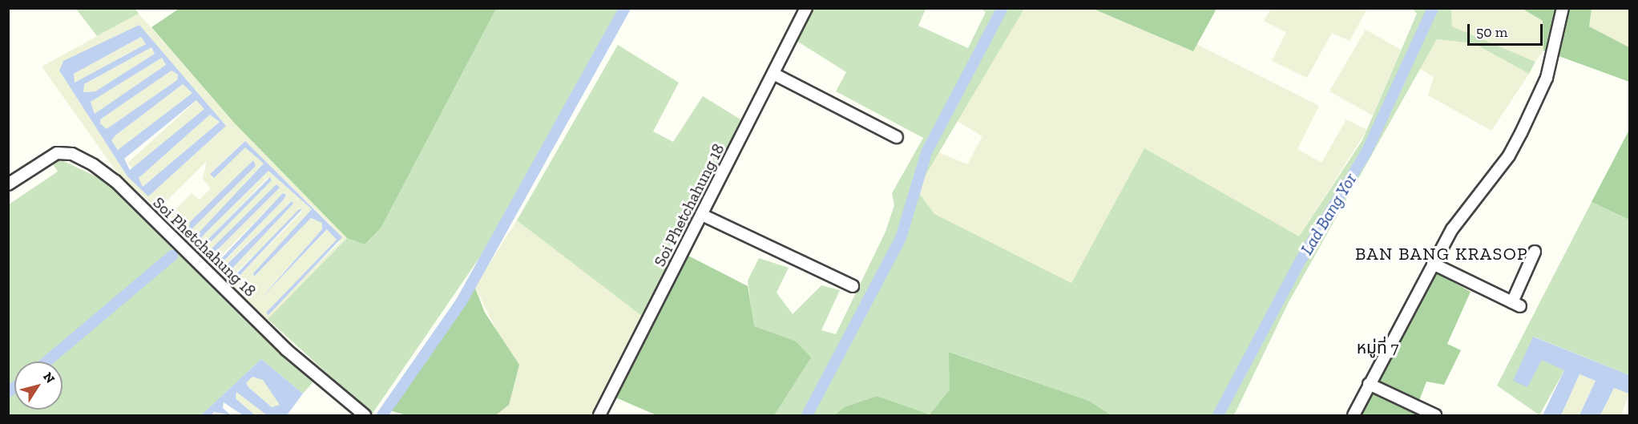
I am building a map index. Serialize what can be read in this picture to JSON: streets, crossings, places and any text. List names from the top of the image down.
{
  "streets": {
    "street": ["Soi Phetchahung 18"]
  },
  "districts": ["BAN BANG KRASOP", "หมู่ที่ 7"],
  "water": ["Lad Bang Yor"],
  "scale_bar": "50 m",
  "north": "top right"
}
